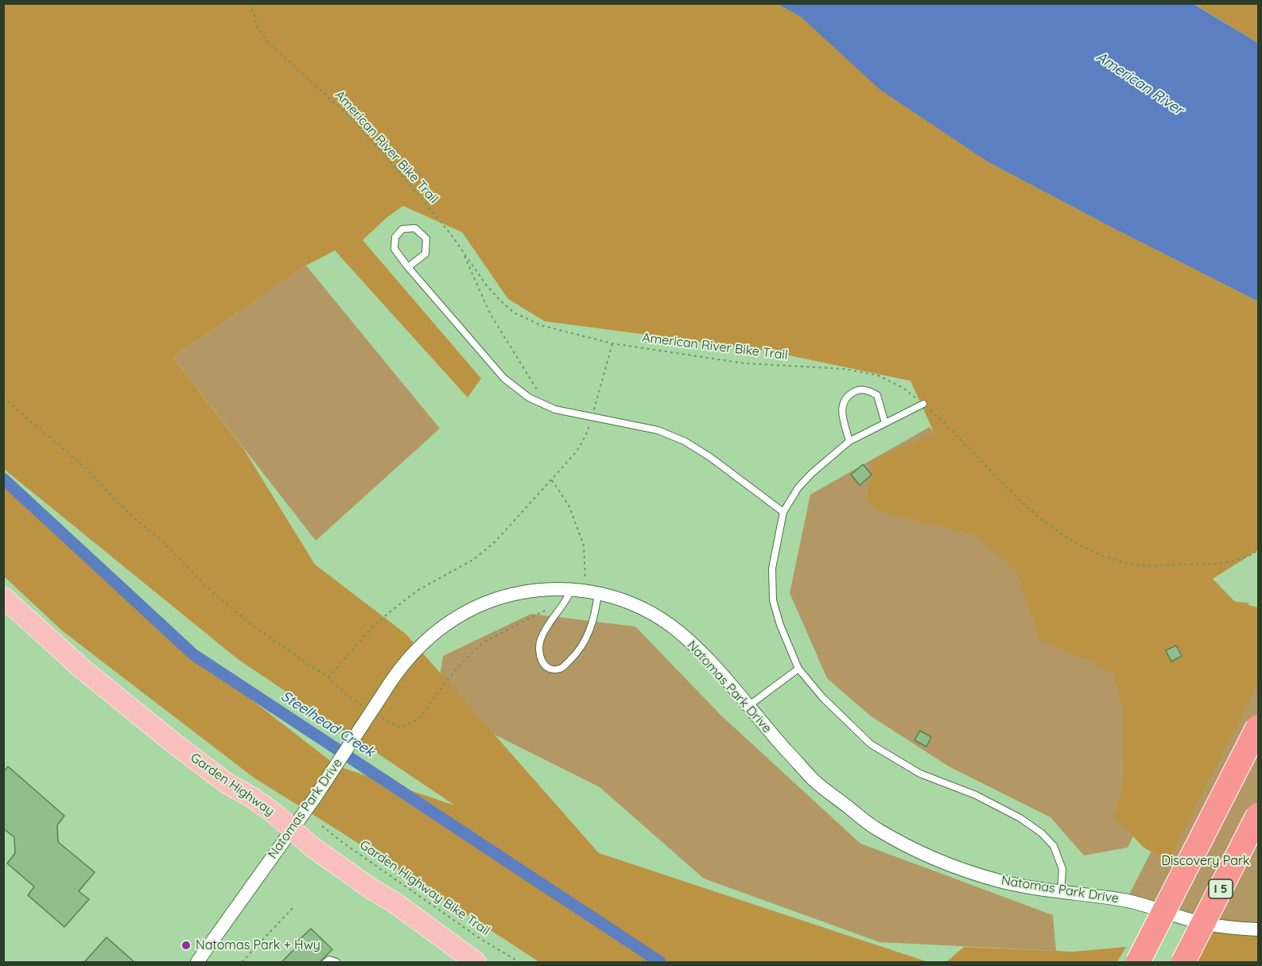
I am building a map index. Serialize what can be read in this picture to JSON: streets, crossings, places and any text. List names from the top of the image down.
{
  "streets": {
    "highway": ["I 5"],
    "main road": ["Garden Highway"],
    "street": ["Natomas Park Drive"],
    "path": ["American River Bike Trail", "Garden Highway Bike Trail"]
  },
  "crossings": [
    ["Natomas Park Drive", "Garden Highway"]
  ],
  "water": ["American River", "Steelhead Creek"],
  "parks": ["Discovery Park"],
  "places": ["Natomas Park + Hwy"]
}
